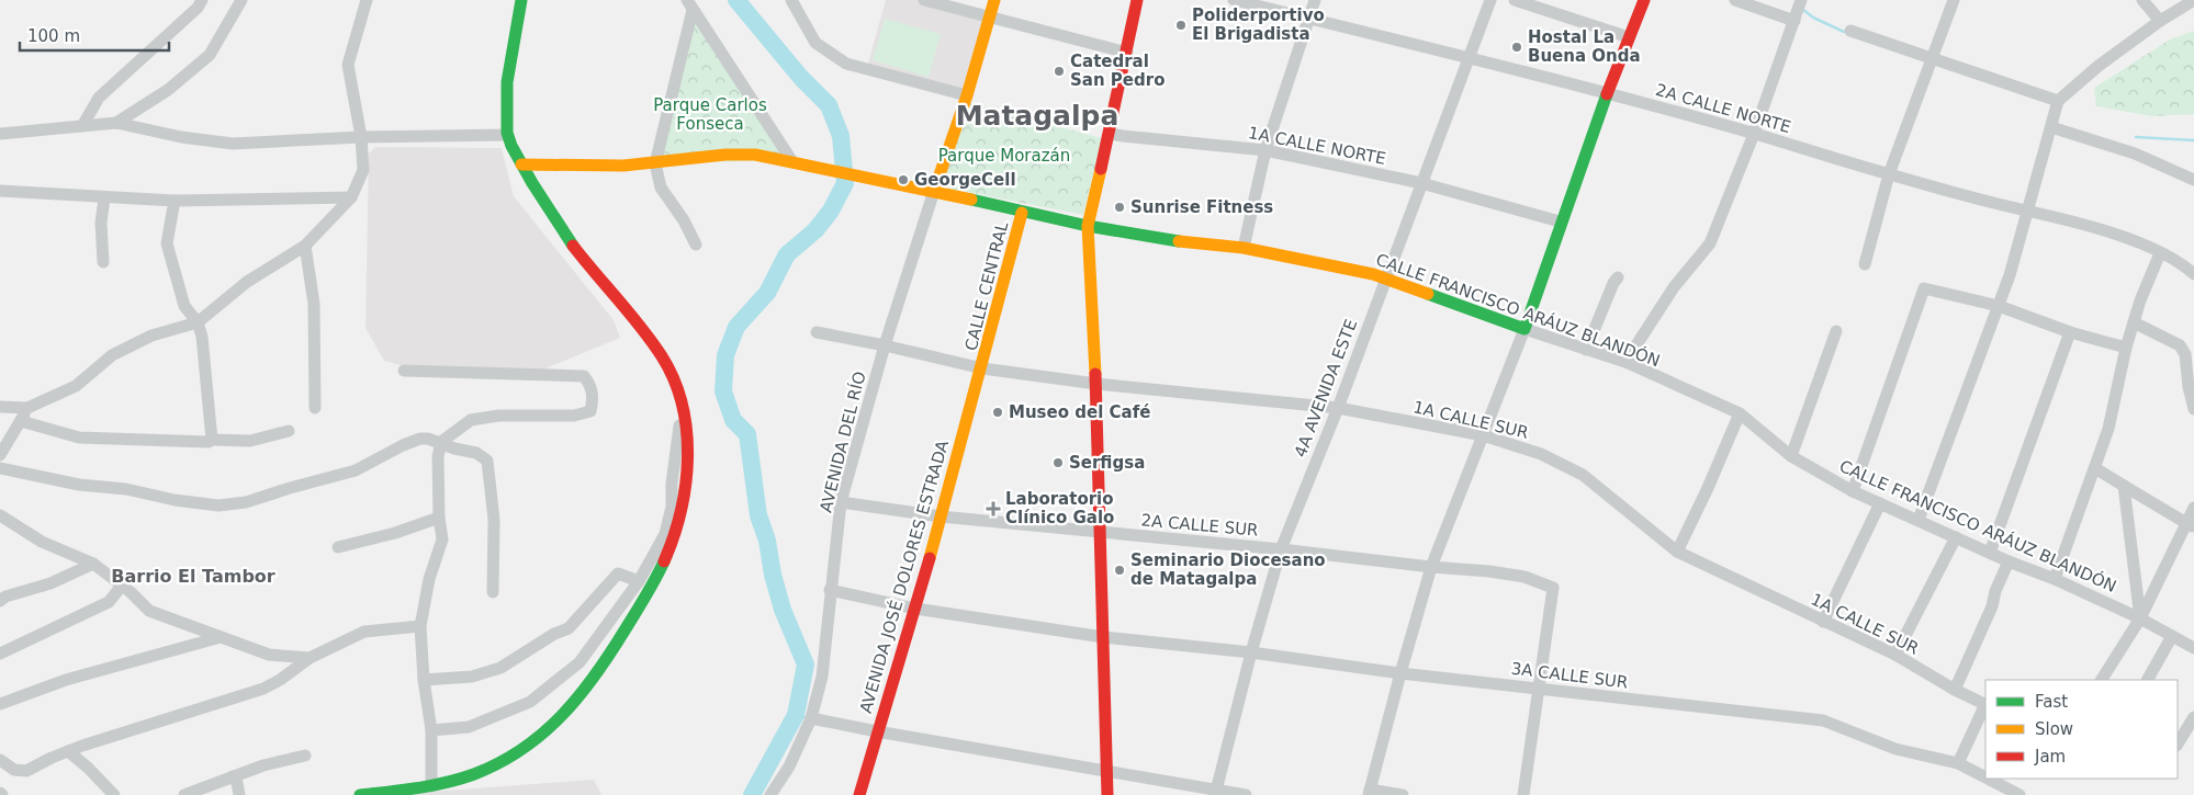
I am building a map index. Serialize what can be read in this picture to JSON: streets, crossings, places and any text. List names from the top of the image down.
{
  "streets": {
    "street": [
      "2A CALLE NORTE",
      "1A CALLE NORTE",
      "CALLE CENTRAL",
      "CALLE FRANCISCO ARÁUZ BLANDÓN",
      "4A AVENIDA ESTE",
      "1A CALLE SUR",
      "AVENIDA DEL RÍO",
      "2A CALLE SUR",
      "AVENIDA JOSÉ DOLORES ESTRADA",
      "3A CALLE SUR"
    ]
  },
  "crossings": [
    ["2A CALLE NORTE", "4A AVENIDA ESTE"],
    ["1A CALLE NORTE", "4A AVENIDA ESTE"],
    ["CALLE CENTRAL", "CALLE FRANCISCO ARÁUZ BLANDÓN"],
    ["CALLE CENTRAL", "1A CALLE SUR"],
    ["CALLE CENTRAL", "AVENIDA JOSÉ DOLORES ESTRADA"],
    ["CALLE FRANCISCO ARÁUZ BLANDÓN", "4A AVENIDA ESTE"],
    ["CALLE FRANCISCO ARÁUZ BLANDÓN", "AVENIDA DEL RÍO"],
    ["4A AVENIDA ESTE", "1A CALLE SUR"],
    ["4A AVENIDA ESTE", "2A CALLE SUR"],
    ["4A AVENIDA ESTE", "3A CALLE SUR"],
    ["1A CALLE SUR", "AVENIDA DEL RÍO"],
    ["1A CALLE SUR", "AVENIDA JOSÉ DOLORES ESTRADA"],
    ["AVENIDA DEL RÍO", "2A CALLE SUR"],
    ["AVENIDA DEL RÍO", "3A CALLE SUR"],
    ["2A CALLE SUR", "AVENIDA JOSÉ DOLORES ESTRADA"],
    ["2A CALLE SUR", "3A CALLE SUR"],
    ["AVENIDA JOSÉ DOLORES ESTRADA", "3A CALLE SUR"]
  ],
  "districts": ["Matagalpa", "Barrio El Tambor"],
  "parks": ["Parque Carlos Fonseca", "Parque Morazán"],
  "places": {
    "other": [
      "Poliderportivo El Brigadista",
      "Hostal La Buena Onda",
      "Catedral San Pedro",
      "GeorgeCell",
      "Sunrise Fitness",
      "Museo del Café",
      "Serfigsa",
      "Seminario Diocesano de Matagalpa"
    ],
    "health": ["Laboratorio Clínico Galo"]
  },
  "legend": ["Fast", "Slow", "Jam"],
  "scale_bar": "100 m"
}
